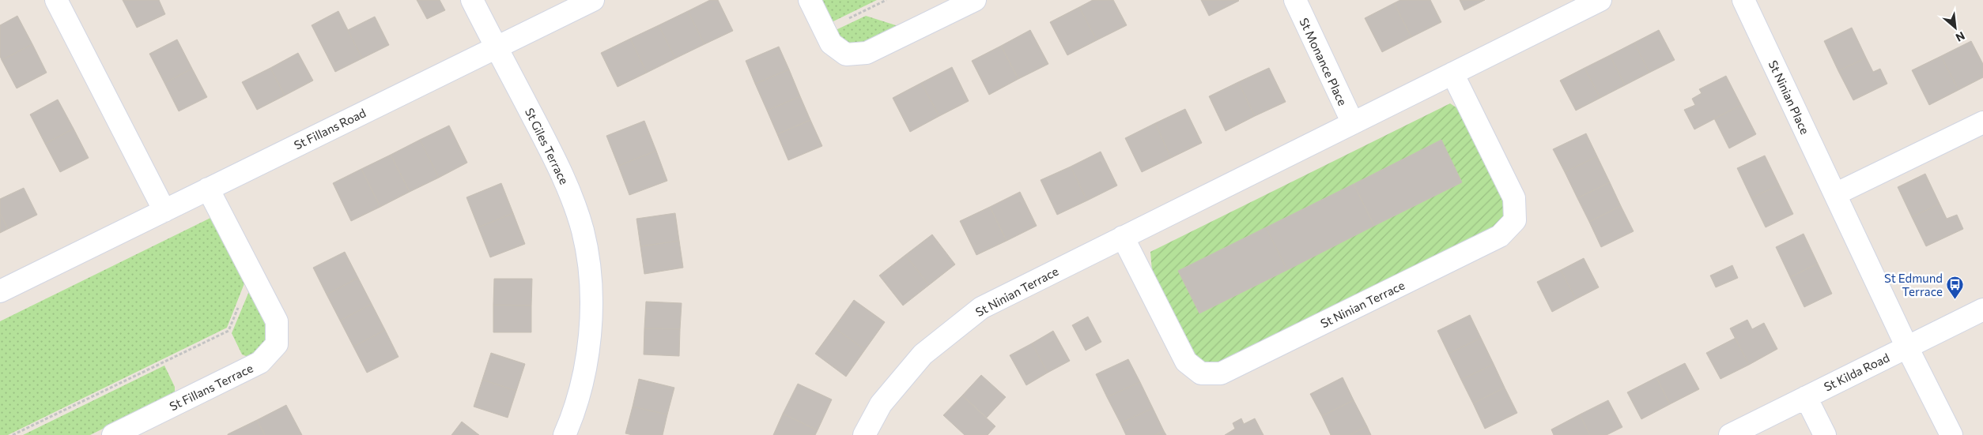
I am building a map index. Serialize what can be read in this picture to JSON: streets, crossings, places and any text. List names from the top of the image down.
{
  "streets": {
    "street": [
      "St Monance Place",
      "St Ninian Place",
      "St Fillans Road",
      "St Giles Terrace",
      "St Ninian Terrace",
      "St Kilda Road",
      "St Fillans Terrace"
    ]
  },
  "crossings": [
    ["St Monance Place", "St Ninian Terrace"],
    ["St Ninian Place", "St Kilda Road"],
    ["St Fillans Road", "St Giles Terrace"],
    ["St Fillans Road", "St Fillans Terrace"]
  ],
  "places": {
    "bus stop": ["St Edmund Terrace"]
  },
  "north": "bottom right"
}
